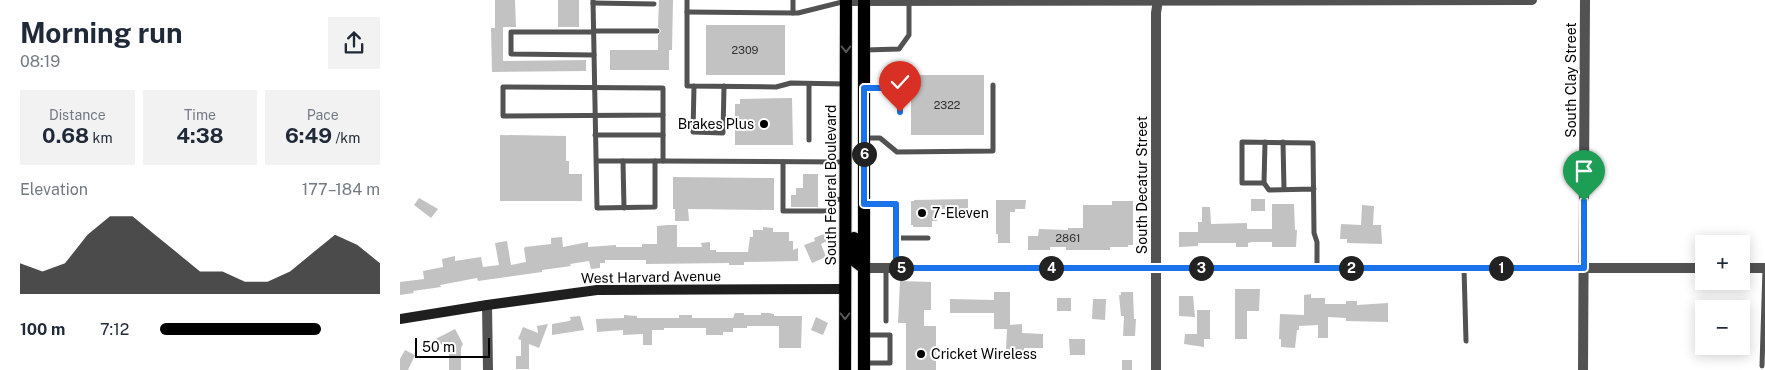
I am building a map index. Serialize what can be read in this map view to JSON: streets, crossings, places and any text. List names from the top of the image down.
{
  "streets": {
    "main road": ["South Federal Boulevard"],
    "street": ["South Clay Street", "South Decatur Street", "West Harvard Avenue"]
  },
  "crossings": [
    ["South Federal Boulevard", "West Harvard Avenue"]
  ],
  "places": ["Brakes Plus", "7-Eleven", "Cricket Wireless"],
  "house_numbers": ["2309", "2322", "2861"],
  "scale_bar": "50 m",
  "page": {
    "heading": ["Morning run", "08:19"],
    "stats": [
      ["Distance", "0.68 km"],
      ["Time", "4:38"],
      ["Pace", "6:49 /km"]
    ],
    "pins": [
      "6",
      "1",
      "2",
      "3",
      "4",
      "5"
    ],
    "chart": ["Elevation", "177–184 m"],
    "map_buttons": ["+", "−"],
    "list": [
      {
        "name": "100 m",
        "note": "7:12"
      }
    ],
    "scale": "50 m"
  }
}
